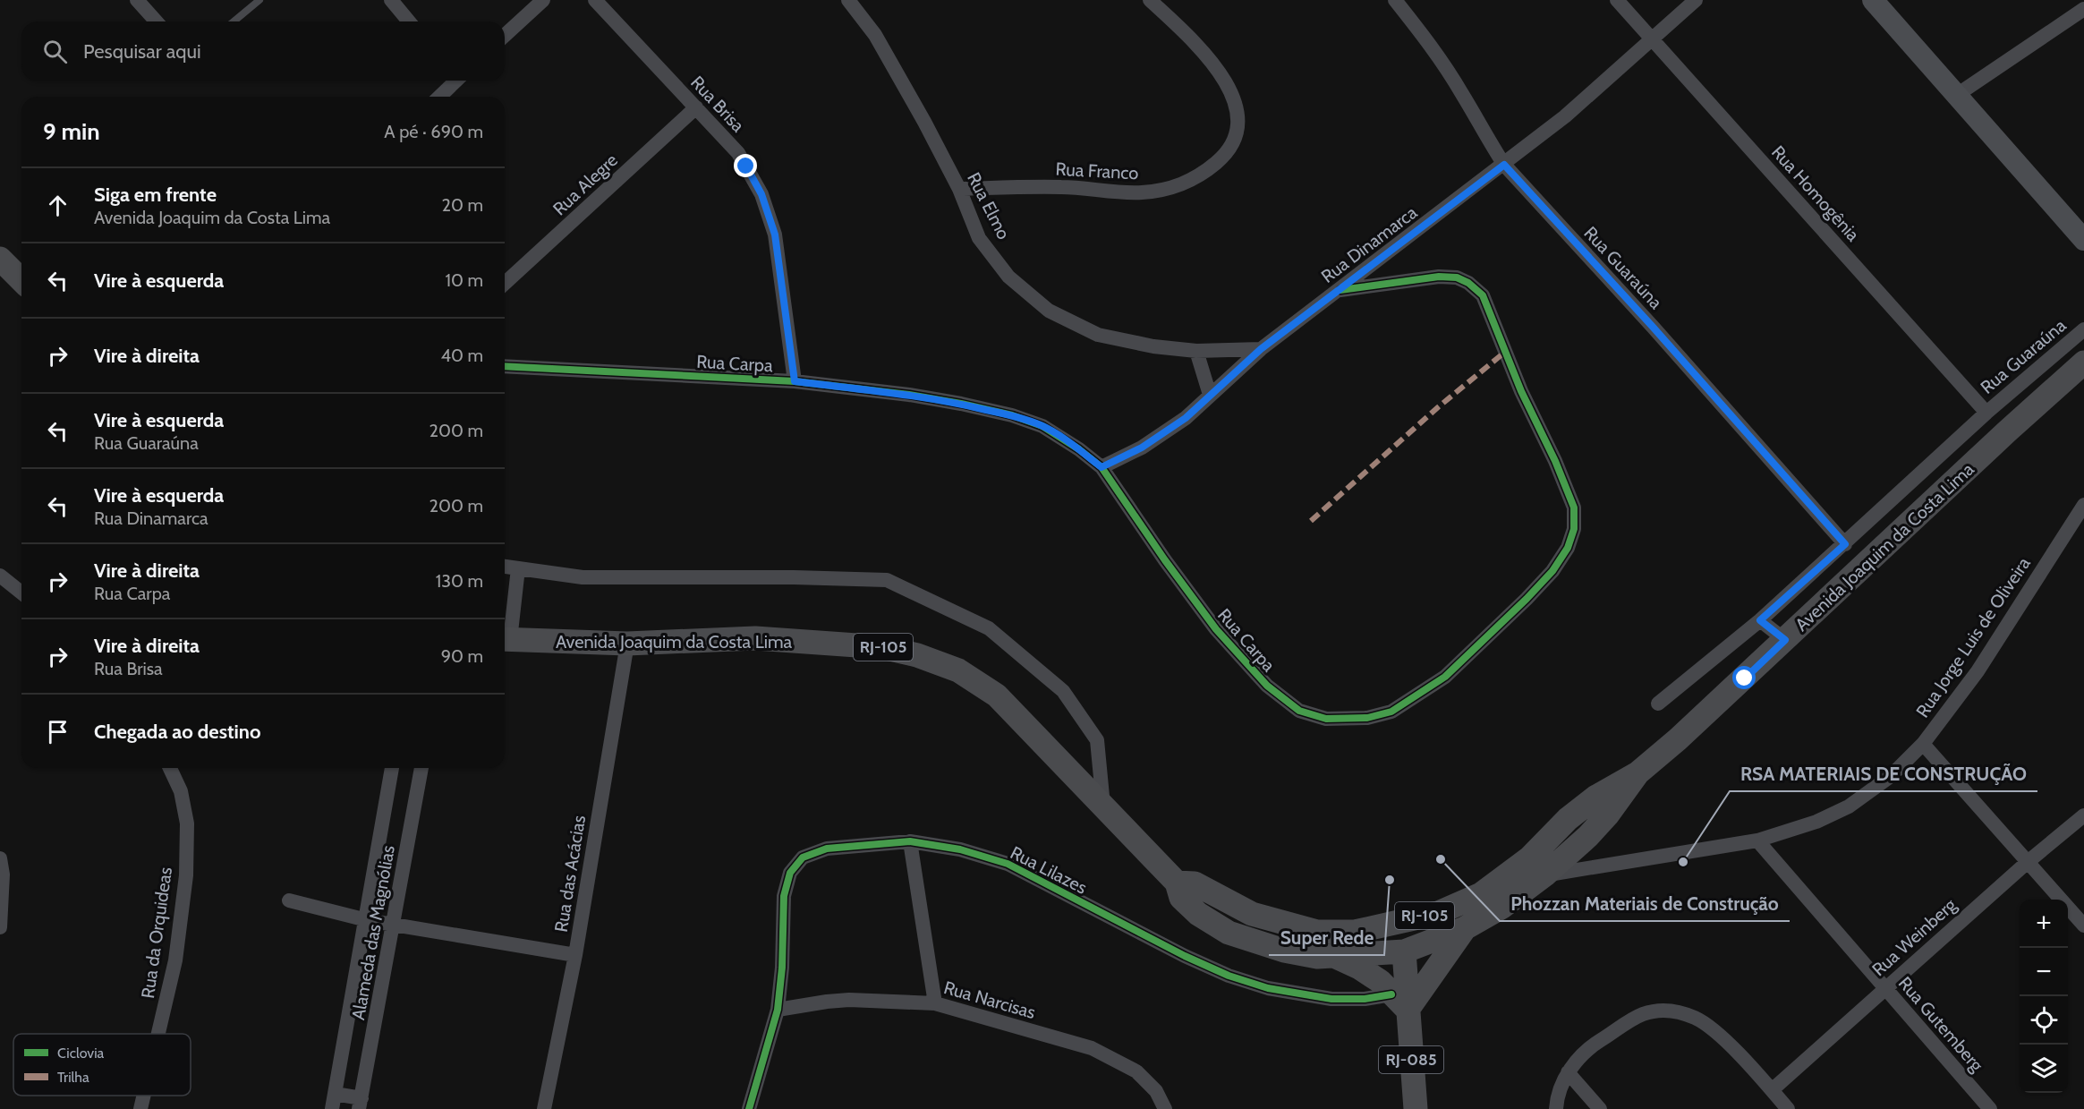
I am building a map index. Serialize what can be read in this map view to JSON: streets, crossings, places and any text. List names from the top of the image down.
{
  "streets": {
    "main road": ["Avenida Joaquim da Costa Lima", "RJ-105", "RJ-085"],
    "street": [
      "Rua Brisa",
      "Rua Franco",
      "Rua Alegre",
      "Rua Homogênia",
      "Rua Elmo",
      "Rua Dinamarca",
      "Rua Guaraúna",
      "Rua Carpa",
      "Rua Jorge Luis de Oliveira",
      "Rua Lilazes",
      "Rua das Acácias",
      "Rua da Orquideas",
      "Alameda das Magnólias",
      "Rua Weinberg",
      "Rua Narcisas",
      "Rua Gutemberg"
    ]
  },
  "crossings": [
    ["Rua Brisa", "Rua Alegre"],
    ["Rua Brisa", "Rua Carpa"],
    ["Rua Franco", "Rua Elmo"],
    ["Rua Homogênia", "Rua Dinamarca"],
    ["Rua Homogênia", "Rua Guaraúna"],
    ["Rua Elmo", "Rua Dinamarca"],
    ["Rua Dinamarca", "Rua Guaraúna"],
    ["Rua Dinamarca", "Rua Carpa"],
    ["Avenida Joaquim da Costa Lima", "Rua Jorge Luis de Oliveira"],
    ["Avenida Joaquim da Costa Lima", "Rua das Acácias"],
    ["Avenida Joaquim da Costa Lima", "RJ-085"],
    ["Rua Jorge Luis de Oliveira", "Rua Gutemberg"],
    ["Rua Lilazes", "Rua Narcisas"],
    ["Rua Lilazes", "RJ-085"],
    ["Rua Weinberg", "Rua Gutemberg"]
  ],
  "places": ["Phozzan Materiais de Construção", "RSA MATERIAIS DE CONSTRUÇÃO", "Super Rede"],
  "legend": ["Ciclovia", "Trilha"],
  "page": {
    "search": "Pesquisar aqui",
    "heading": ["9 min", "A pé · 690 m"],
    "list": [
      ["Siga em frente", "Avenida Joaquim da Costa Lima", "20 m"],
      ["Vire à esquerda", "10 m"],
      ["Vire à direita", "40 m"],
      ["Vire à esquerda", "Rua Guaraúna", "200 m"],
      ["Vire à esquerda", "Rua Dinamarca", "200 m"],
      ["Vire à direita", "Rua Carpa", "130 m"],
      ["Vire à direita", "Rua Brisa", "90 m"],
      "Chegada ao destino"
    ],
    "map_buttons": ["+", "−"]
  }
}
